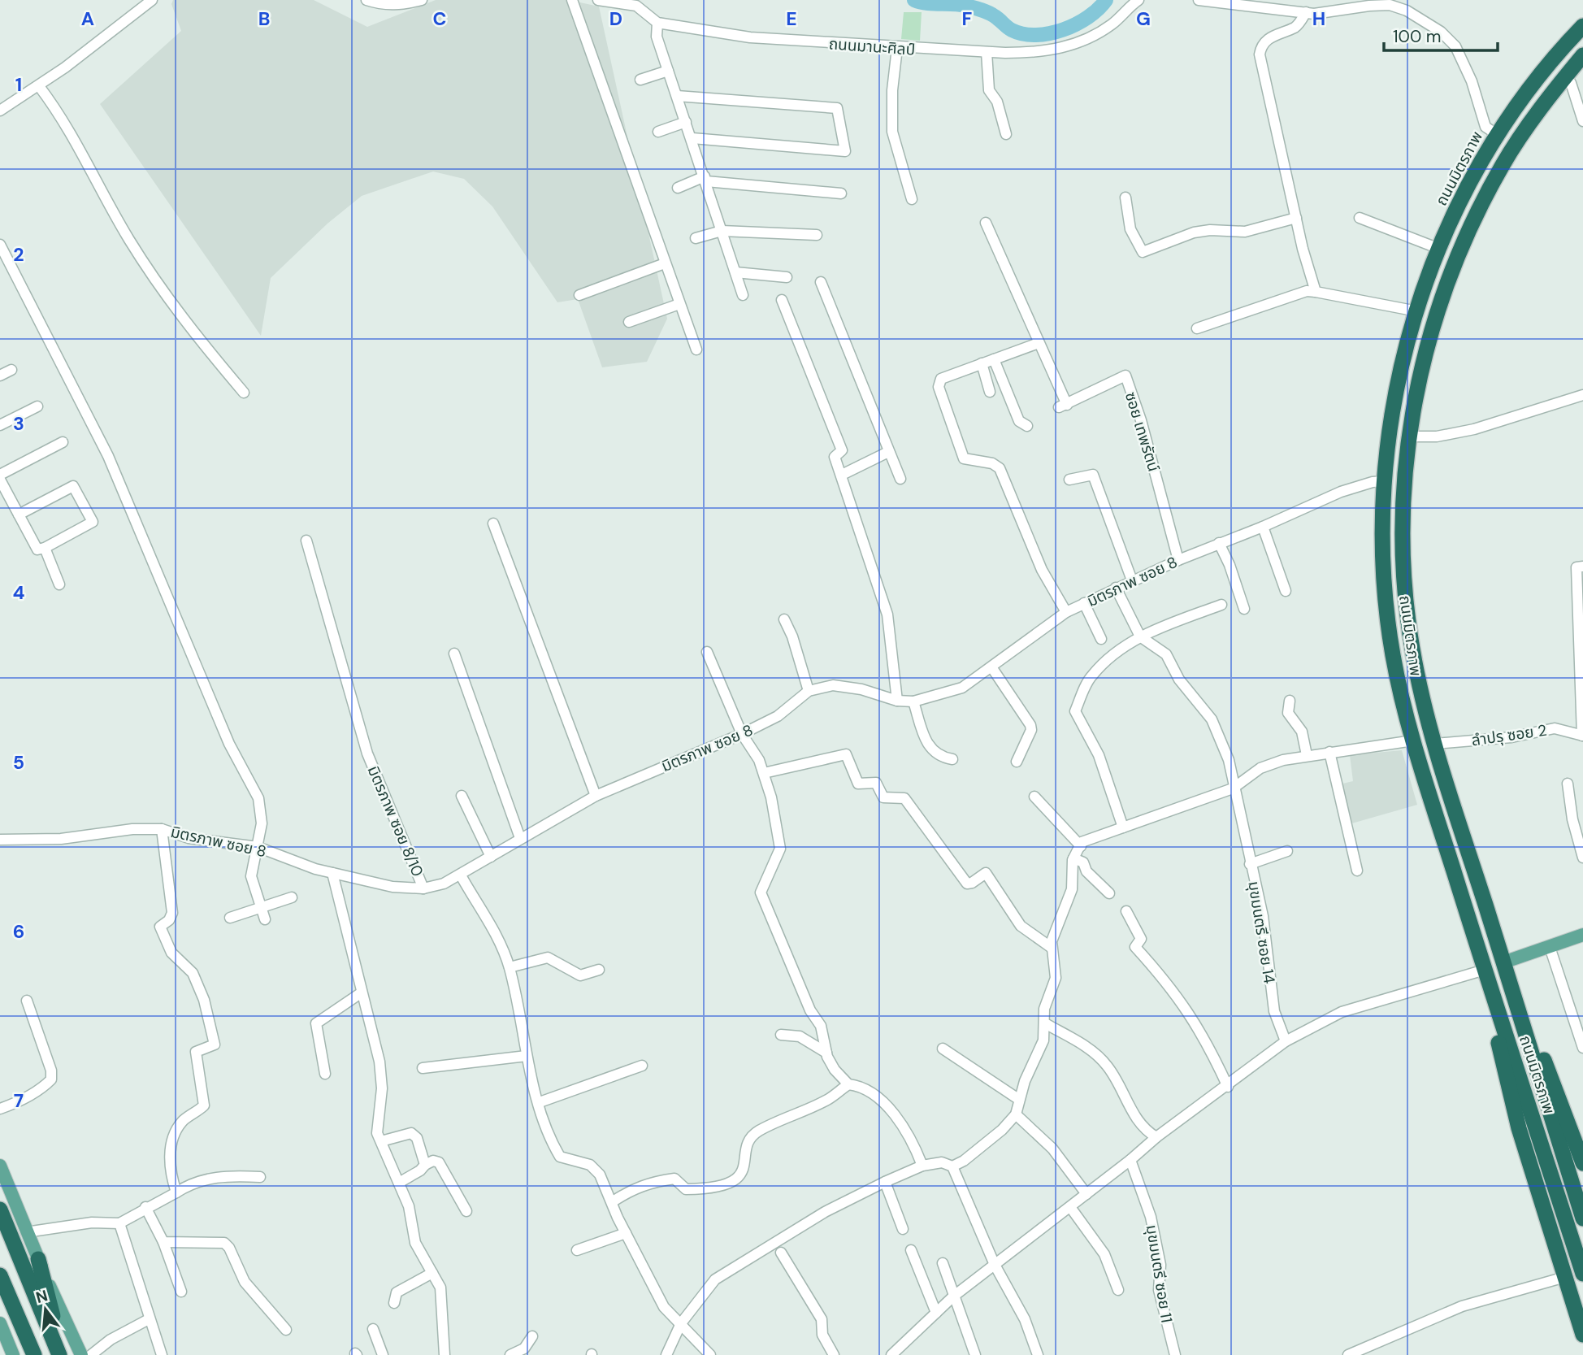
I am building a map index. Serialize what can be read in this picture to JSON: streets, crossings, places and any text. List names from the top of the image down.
{
  "streets": {
    "highway": ["ถนนมิตรภาพ"],
    "street": [
      "ถนนมานะศิลป์",
      "ซอย เทพรัตน์",
      "มิตรภาพ ซอย 8",
      "ลำปรุ ซอย 2",
      "มิตรภาพ ซอย 8/10",
      "มุขมนตรี ซอย 14",
      "มุขมนตรี ซอย 11"
    ]
  },
  "crossings": [
    ["ถนนมิตรภาพ", "มิตรภาพ ซอย 8"],
    ["ถนนมิตรภาพ", "ลำปรุ ซอย 2"],
    ["ซอย เทพรัตน์", "มิตรภาพ ซอย 8"],
    ["มิตรภาพ ซอย 8", "มิตรภาพ ซอย 8/10"]
  ],
  "scale_bar": "100 m",
  "north": "top",
  "grid": {
    "columns": [
      "A",
      "B",
      "C",
      "D",
      "E",
      "F",
      "G",
      "H"
    ],
    "rows": [
      "1",
      "2",
      "3",
      "4",
      "5",
      "6",
      "7"
    ]
  }
}
